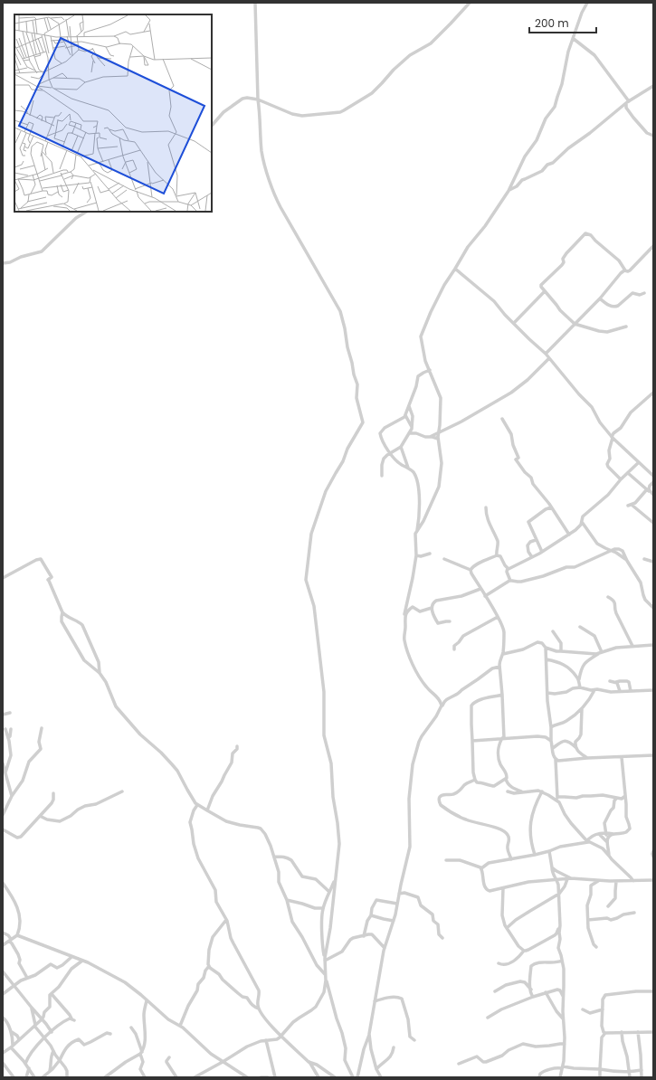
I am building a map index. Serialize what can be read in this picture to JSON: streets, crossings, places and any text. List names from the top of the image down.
{
  "scale_bar": "200 m"
}
